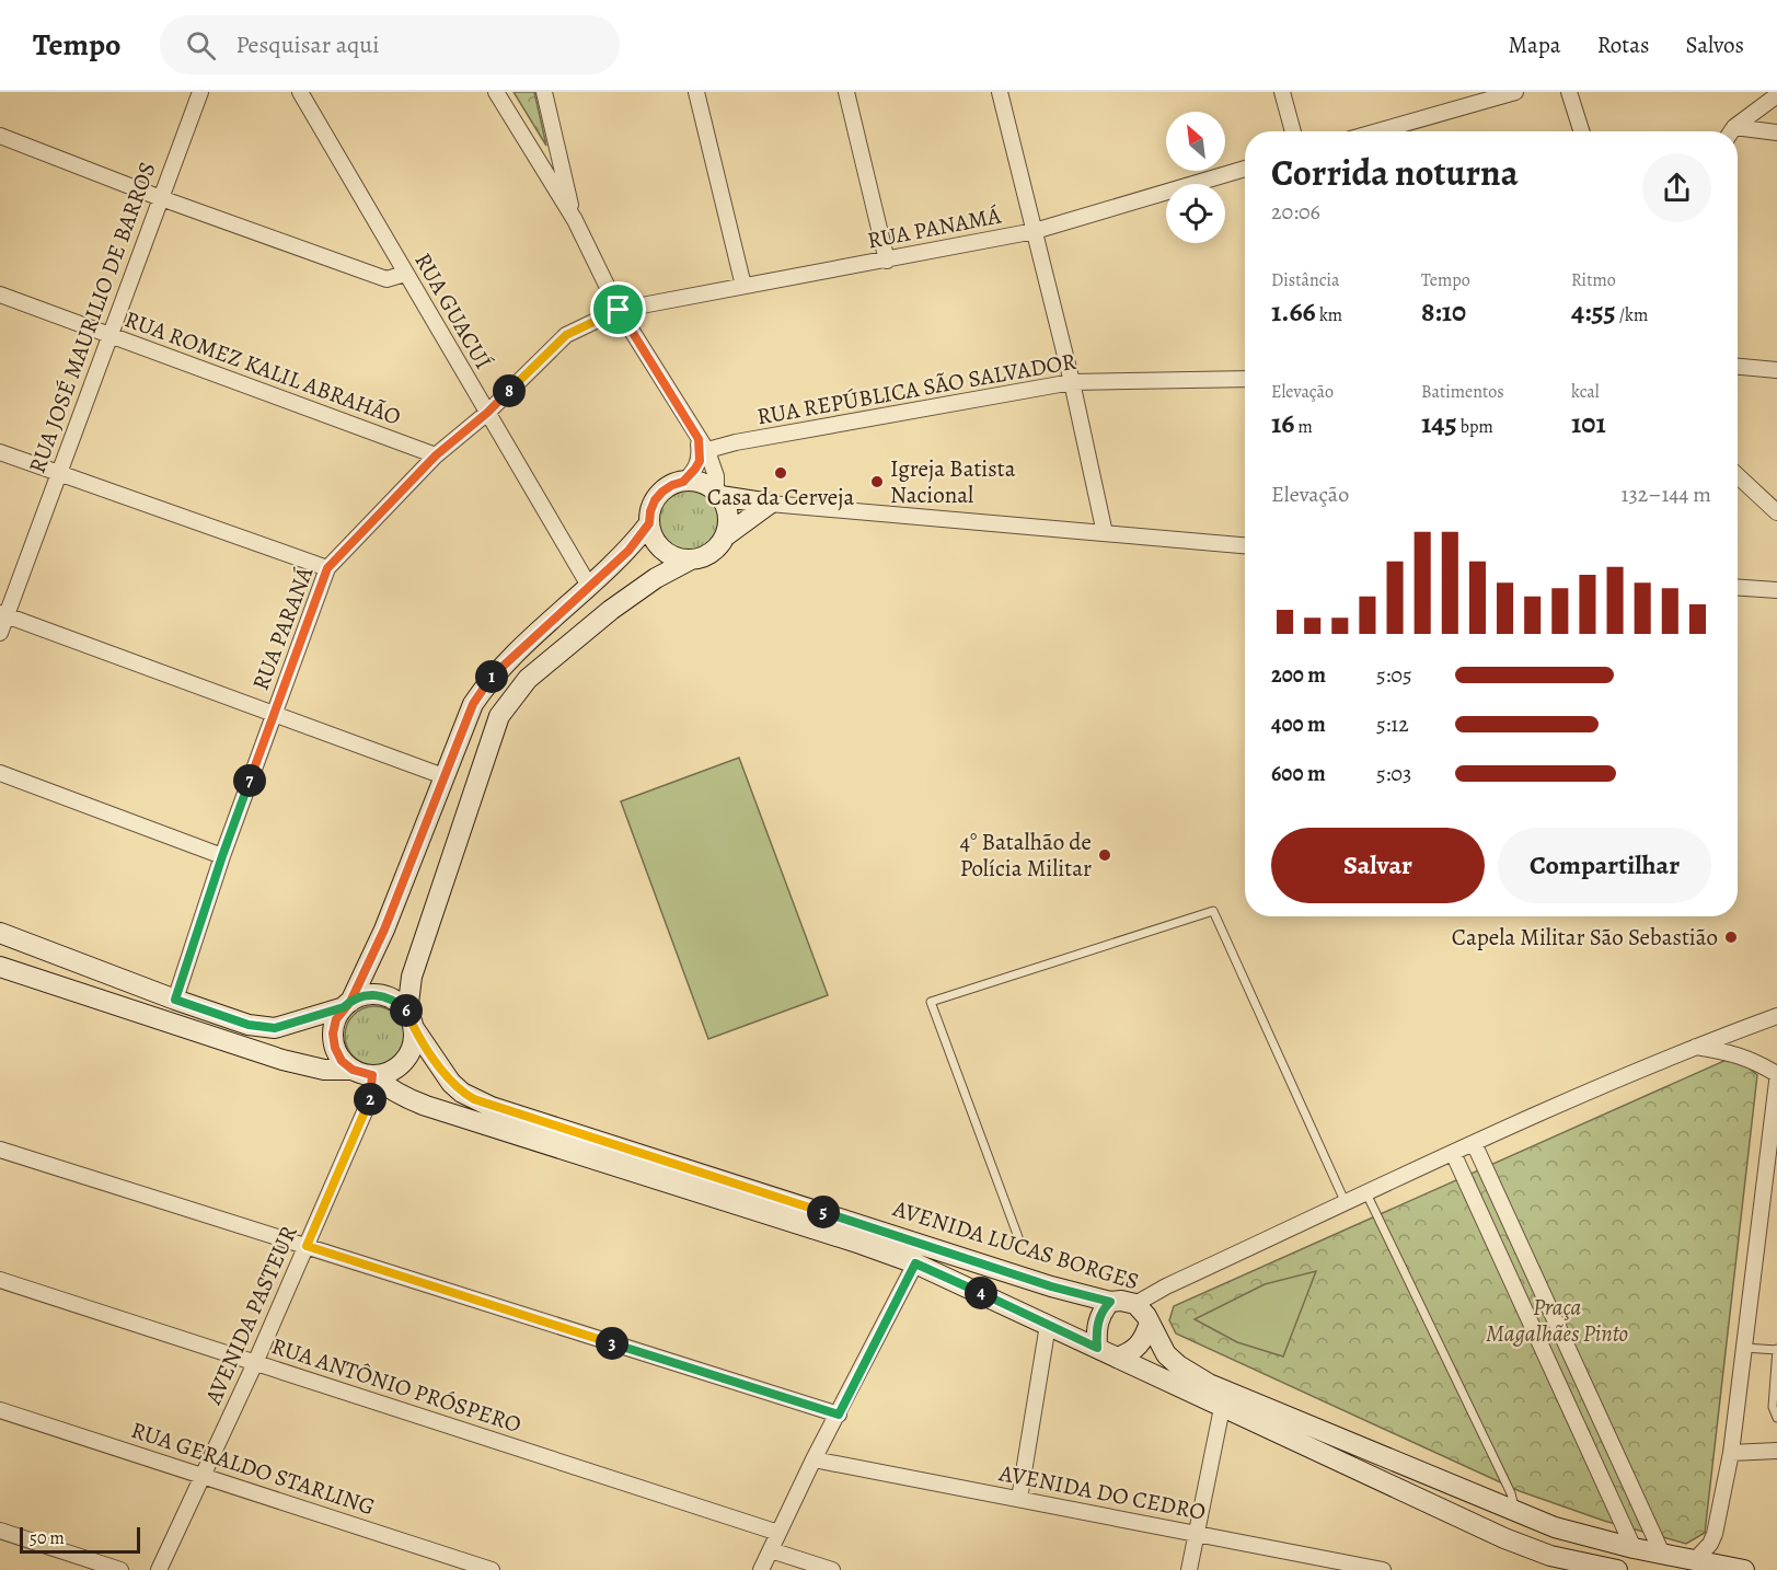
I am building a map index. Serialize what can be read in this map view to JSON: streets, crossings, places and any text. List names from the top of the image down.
{
  "streets": {
    "street": [
      "RUA PANAMÁ",
      "RUA GUACUÍ",
      "RUA JOSÉ MAURILIO DE BARROS",
      "RUA ROMEZ KALIL ABRAHÃO",
      "RUA REPÚBLICA SÃO SALVADOR",
      "RUA PARANÁ",
      "AVENIDA LUCAS BORGES",
      "AVENIDA PASTEUR",
      "RUA ANTÔNIO PRÓSPERO",
      "RUA GERALDO STARLING",
      "AVENIDA DO CEDRO"
    ]
  },
  "crossings": [
    ["RUA PANAMÁ", "RUA PARANÁ"],
    ["RUA GUACUÍ", "RUA PARANÁ"],
    ["RUA JOSÉ MAURILIO DE BARROS", "RUA ROMEZ KALIL ABRAHÃO"],
    ["RUA ROMEZ KALIL ABRAHÃO", "RUA PARANÁ"],
    ["AVENIDA LUCAS BORGES", "AVENIDA PASTEUR"],
    ["AVENIDA PASTEUR", "RUA ANTÔNIO PRÓSPERO"],
    ["AVENIDA PASTEUR", "RUA GERALDO STARLING"]
  ],
  "parks": ["Praça Magalhães Pinto"],
  "places": [
    "Casa da Cerveja",
    "Igreja Batista Nacional",
    "4° Batalhão de Polícia Militar",
    "Capela Militar São Sebastião"
  ],
  "scale_bar": "50 m",
  "north": "top left",
  "page": {
    "header": "Tempo",
    "search": "Pesquisar aqui",
    "nav": ["Mapa", "Rotas", "Salvos"],
    "heading": ["Corrida noturna", "20:06"],
    "stats": [
      ["Distância", "1.66 km"],
      ["Tempo", "8:10"],
      ["Ritmo", "4:55 /km"],
      ["Elevação", "16 m"],
      ["Batimentos", "145 bpm"],
      ["kcal", "101"]
    ],
    "pins": [
      "8",
      "1",
      "7",
      "6",
      "2",
      "5",
      "4",
      "3"
    ],
    "chart": ["Elevação", "132–144 m"],
    "list": [
      {
        "name": "200 m",
        "note": "5:05"
      },
      {
        "name": "400 m",
        "note": "5:12"
      },
      {
        "name": "600 m",
        "note": "5:03"
      }
    ],
    "buttons": ["Salvar", "Compartilhar"],
    "scale": "50 m"
  }
}
